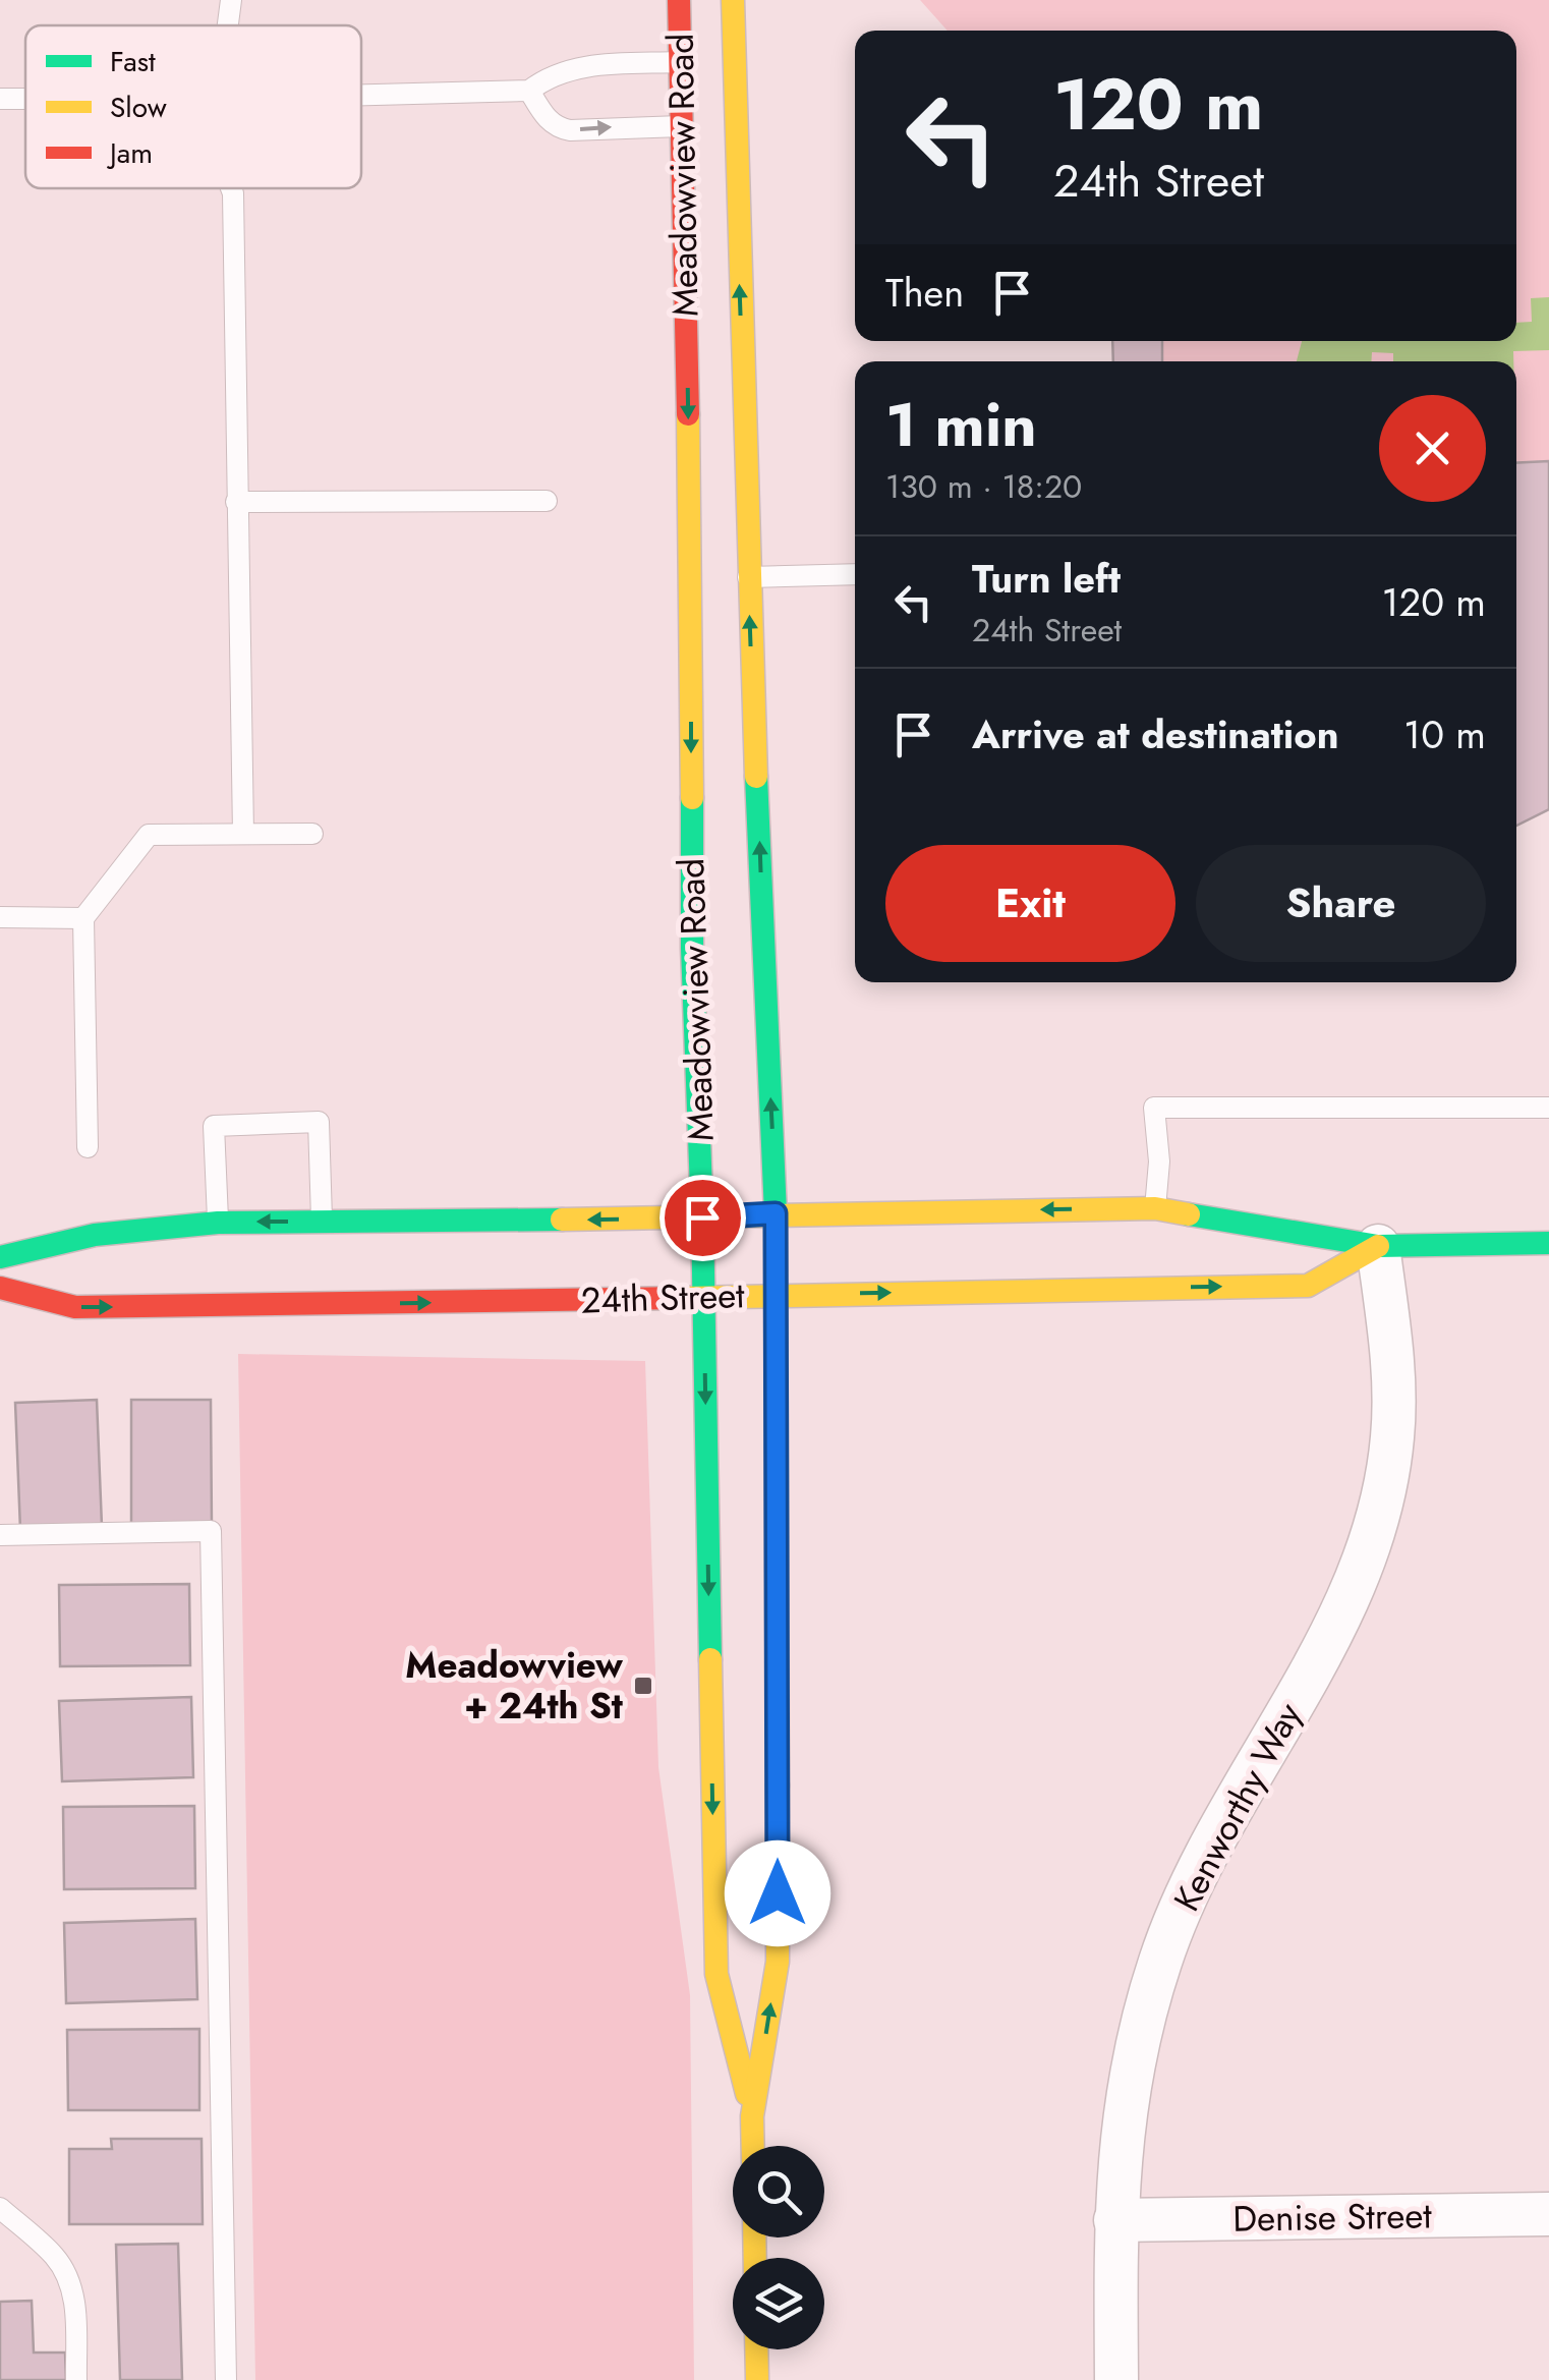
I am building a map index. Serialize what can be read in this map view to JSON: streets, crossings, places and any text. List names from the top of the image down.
{
  "streets": {
    "main road": ["Meadowview Road", "24th Street"],
    "street": ["Kenworthy Way", "Denise Street"]
  },
  "crossings": [
    ["Meadowview Road", "24th Street"],
    ["24th Street", "Kenworthy Way"],
    ["Kenworthy Way", "Denise Street"]
  ],
  "places": {
    "transit": ["Meadowview + 24th St"]
  },
  "legend": ["Fast", "Slow", "Jam"],
  "page": {
    "turn": ["120 m", "24th Street"],
    "then": "Then",
    "heading": ["1 min", "130 m · 18:20"],
    "list": [
      {
        "name": "Turn left",
        "note": "24th Street",
        "value": "120 m"
      },
      {
        "name": "Arrive at destination",
        "value": "10 m"
      }
    ],
    "buttons": ["Exit", "Share"]
  }
}
